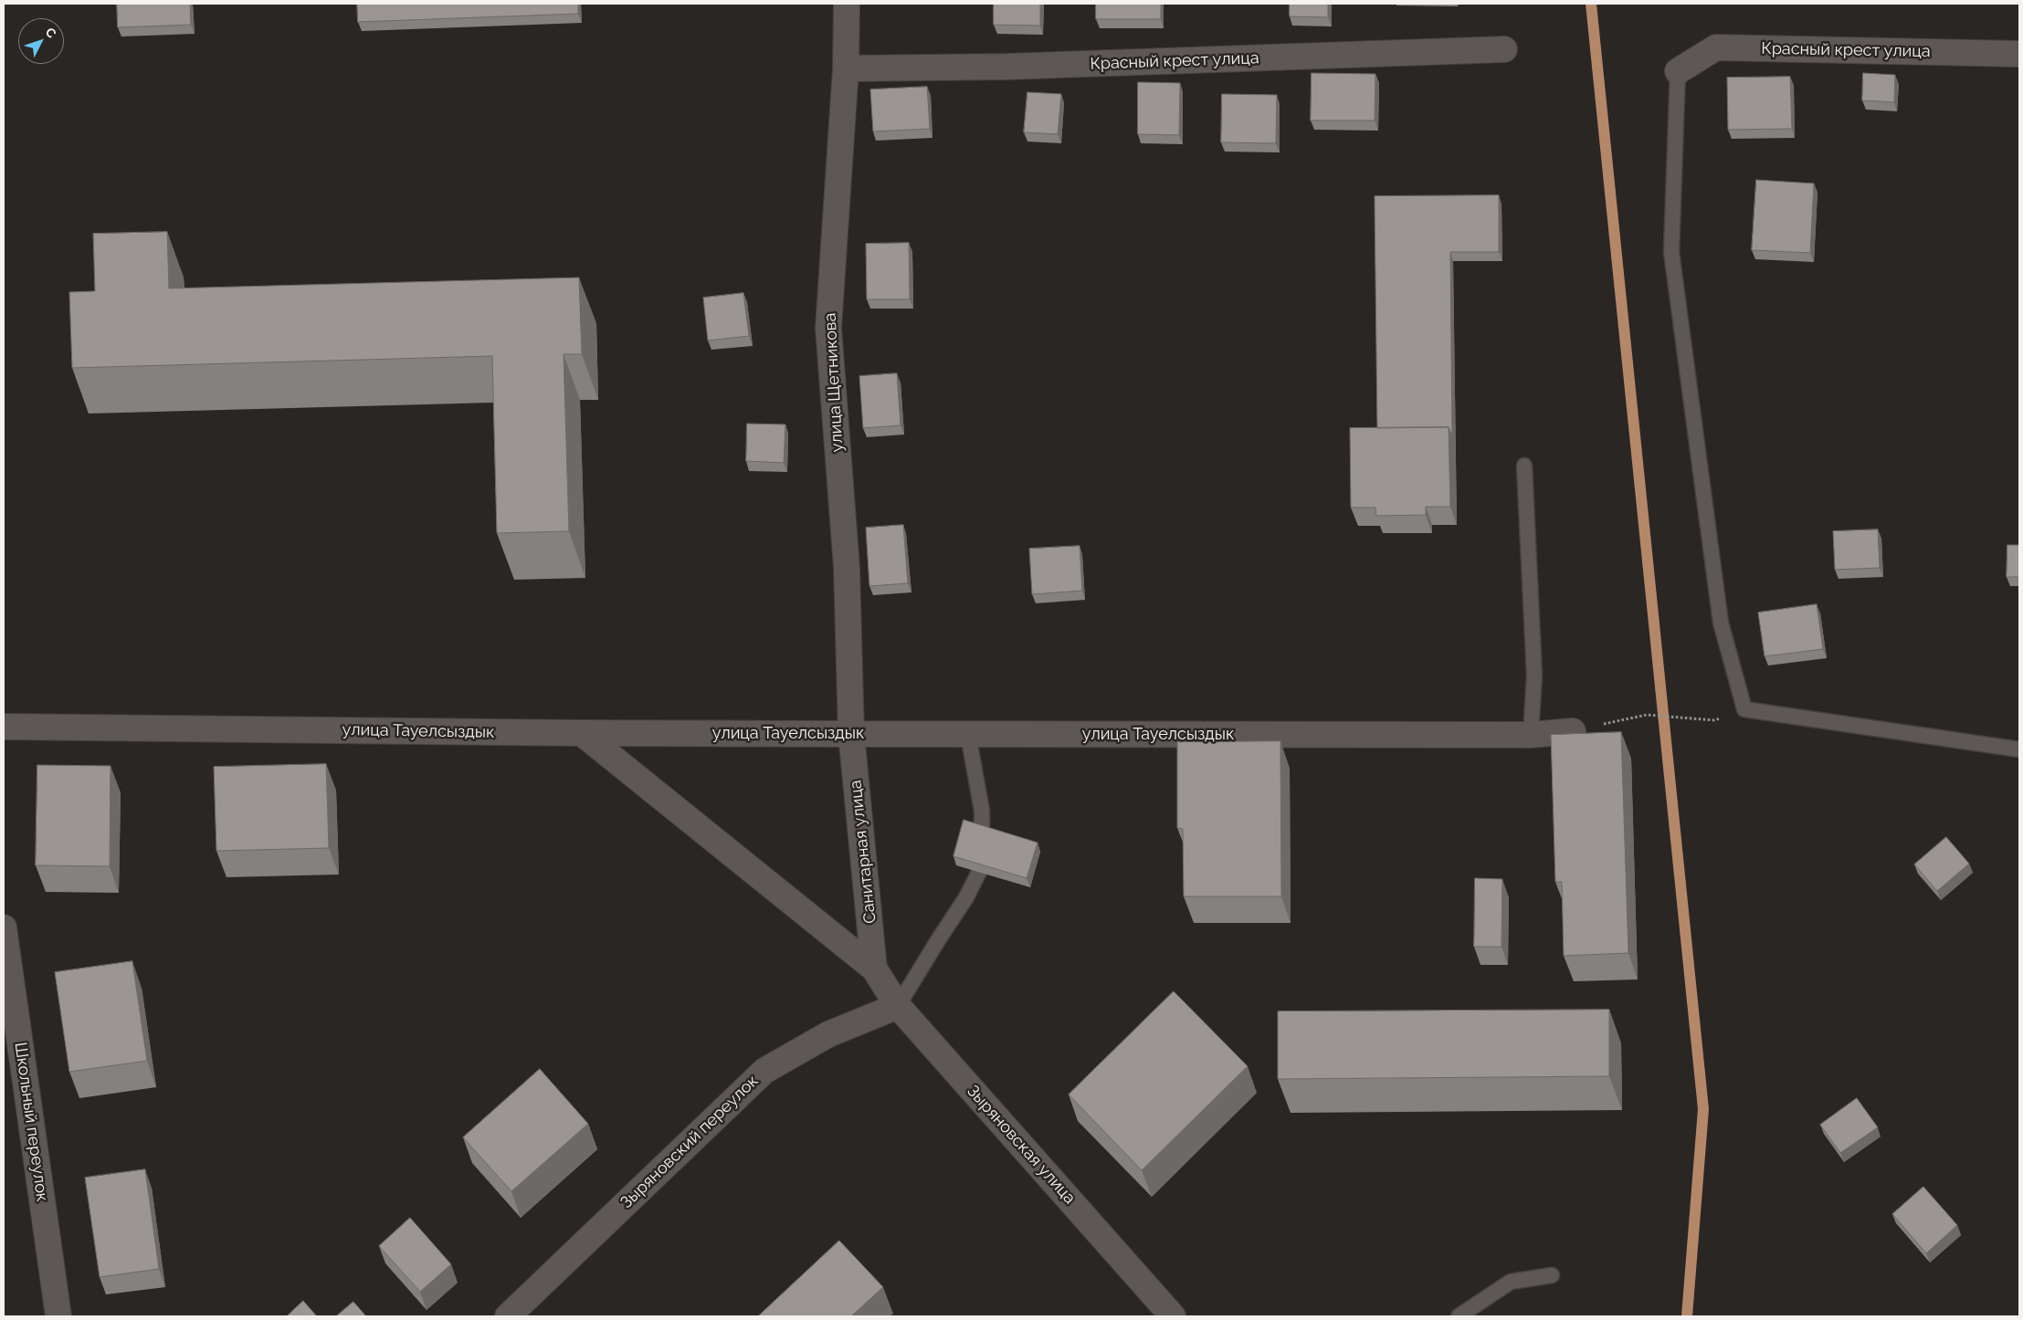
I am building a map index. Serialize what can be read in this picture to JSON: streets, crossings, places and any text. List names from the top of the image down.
{
  "streets": {
    "street": [
      "Красный крест улица",
      "улица Щетникова",
      "улица Тауелсыздык",
      "Санитарная улица",
      "Школьный переулок",
      "Зыряновский переулок",
      "Зыряновская улица"
    ]
  },
  "crossings": [
    ["Красный крест улица", "улица Щетникова"],
    ["улица Щетникова", "улица Тауелсыздык"],
    ["улица Щетникова", "Санитарная улица"],
    ["улица Тауелсыздык", "Санитарная улица"],
    ["Санитарная улица", "Зыряновская улица"],
    ["Зыряновский переулок", "Зыряновская улица"]
  ],
  "north": "top right"
}
